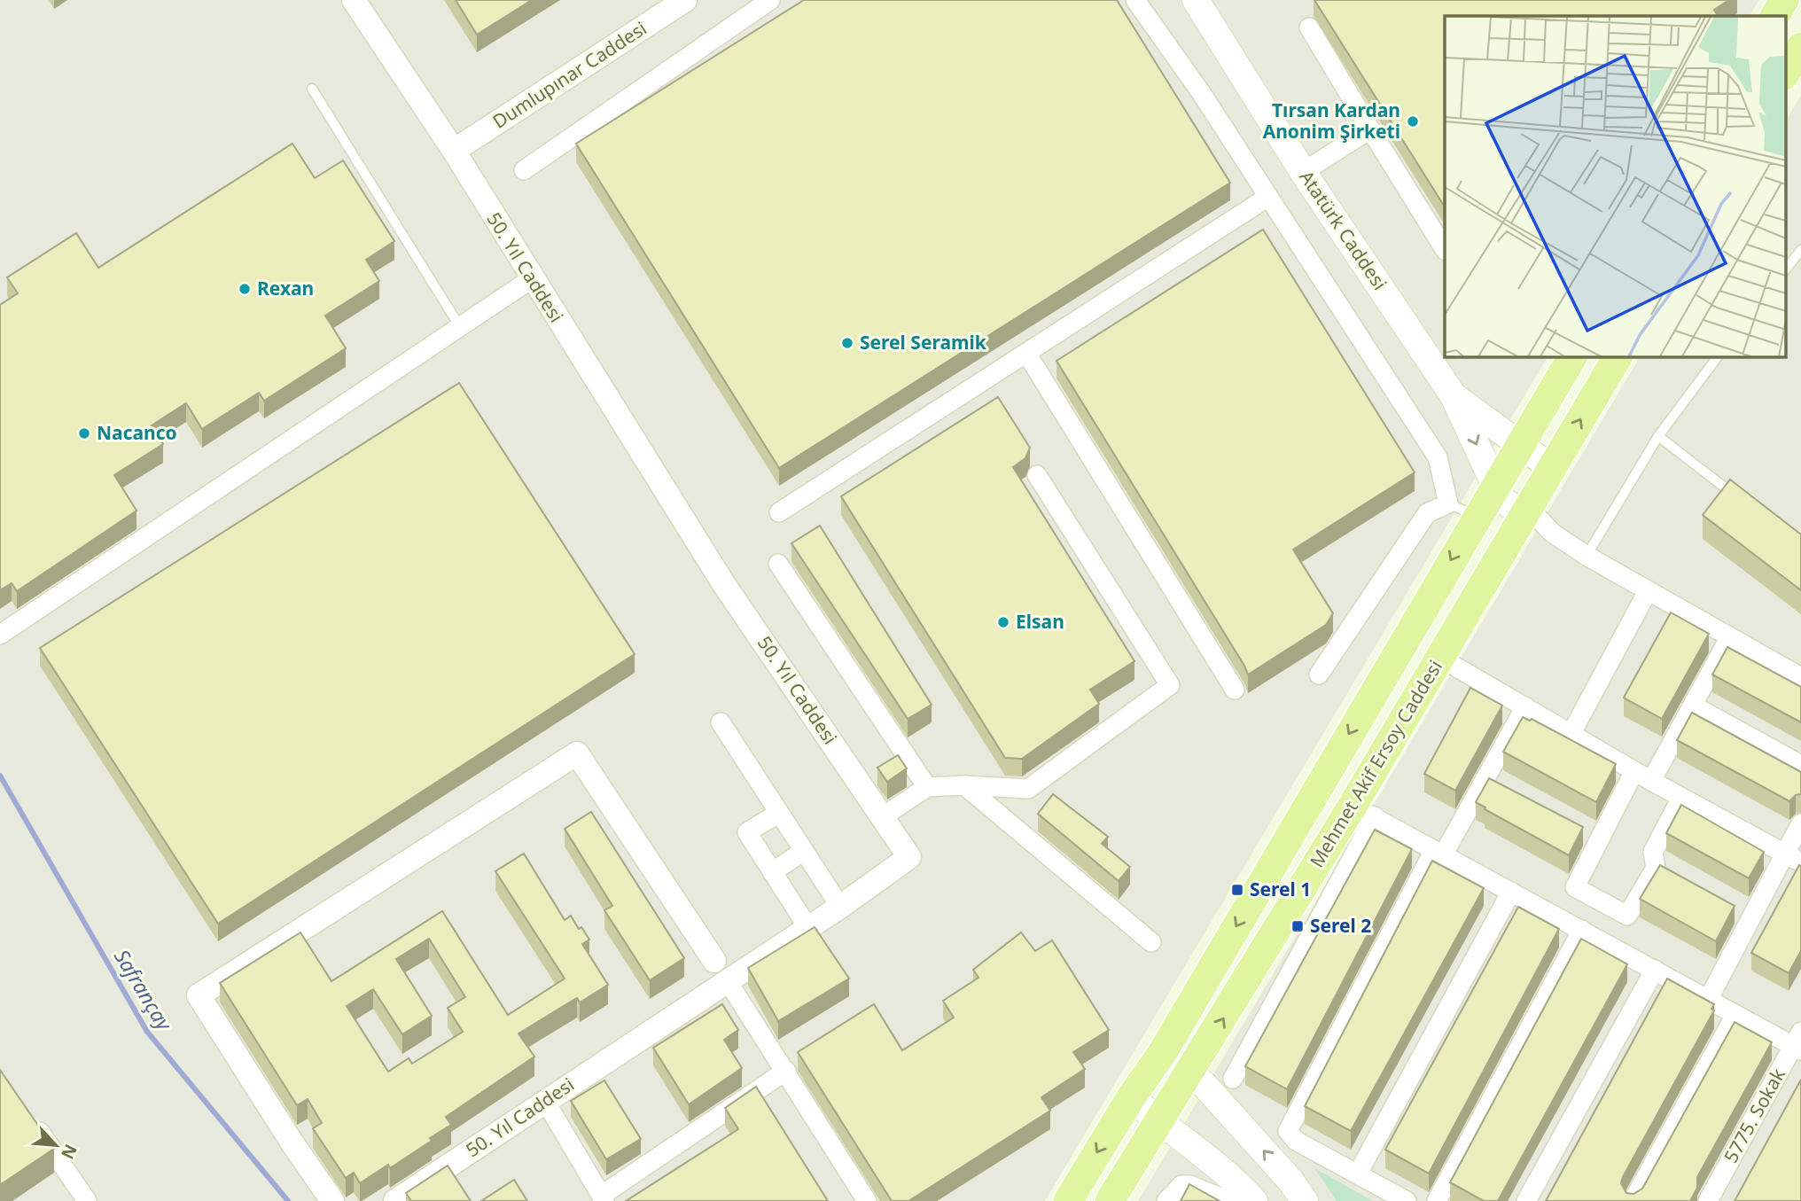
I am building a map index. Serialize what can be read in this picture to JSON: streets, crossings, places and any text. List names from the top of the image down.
{
  "streets": {
    "main road": ["Atatürk Caddesi", "Mehmet Akif Ersoy Caddesi"],
    "street": ["Dumlupınar Caddesi", "50. Yıl Caddesi", "5775. Sokak"]
  },
  "crossings": [
    ["Dumlupınar Caddesi", "50. Yıl Caddesi"]
  ],
  "water": ["Safrançay"],
  "places": {
    "other": [
      "Tırsan Kardan Anonim Şirketi",
      "Rexan",
      "Serel Seramik",
      "Nacanco",
      "Elsan"
    ],
    "transit": ["Serel 1", "Serel 2"]
  },
  "north": "bottom right"
}
